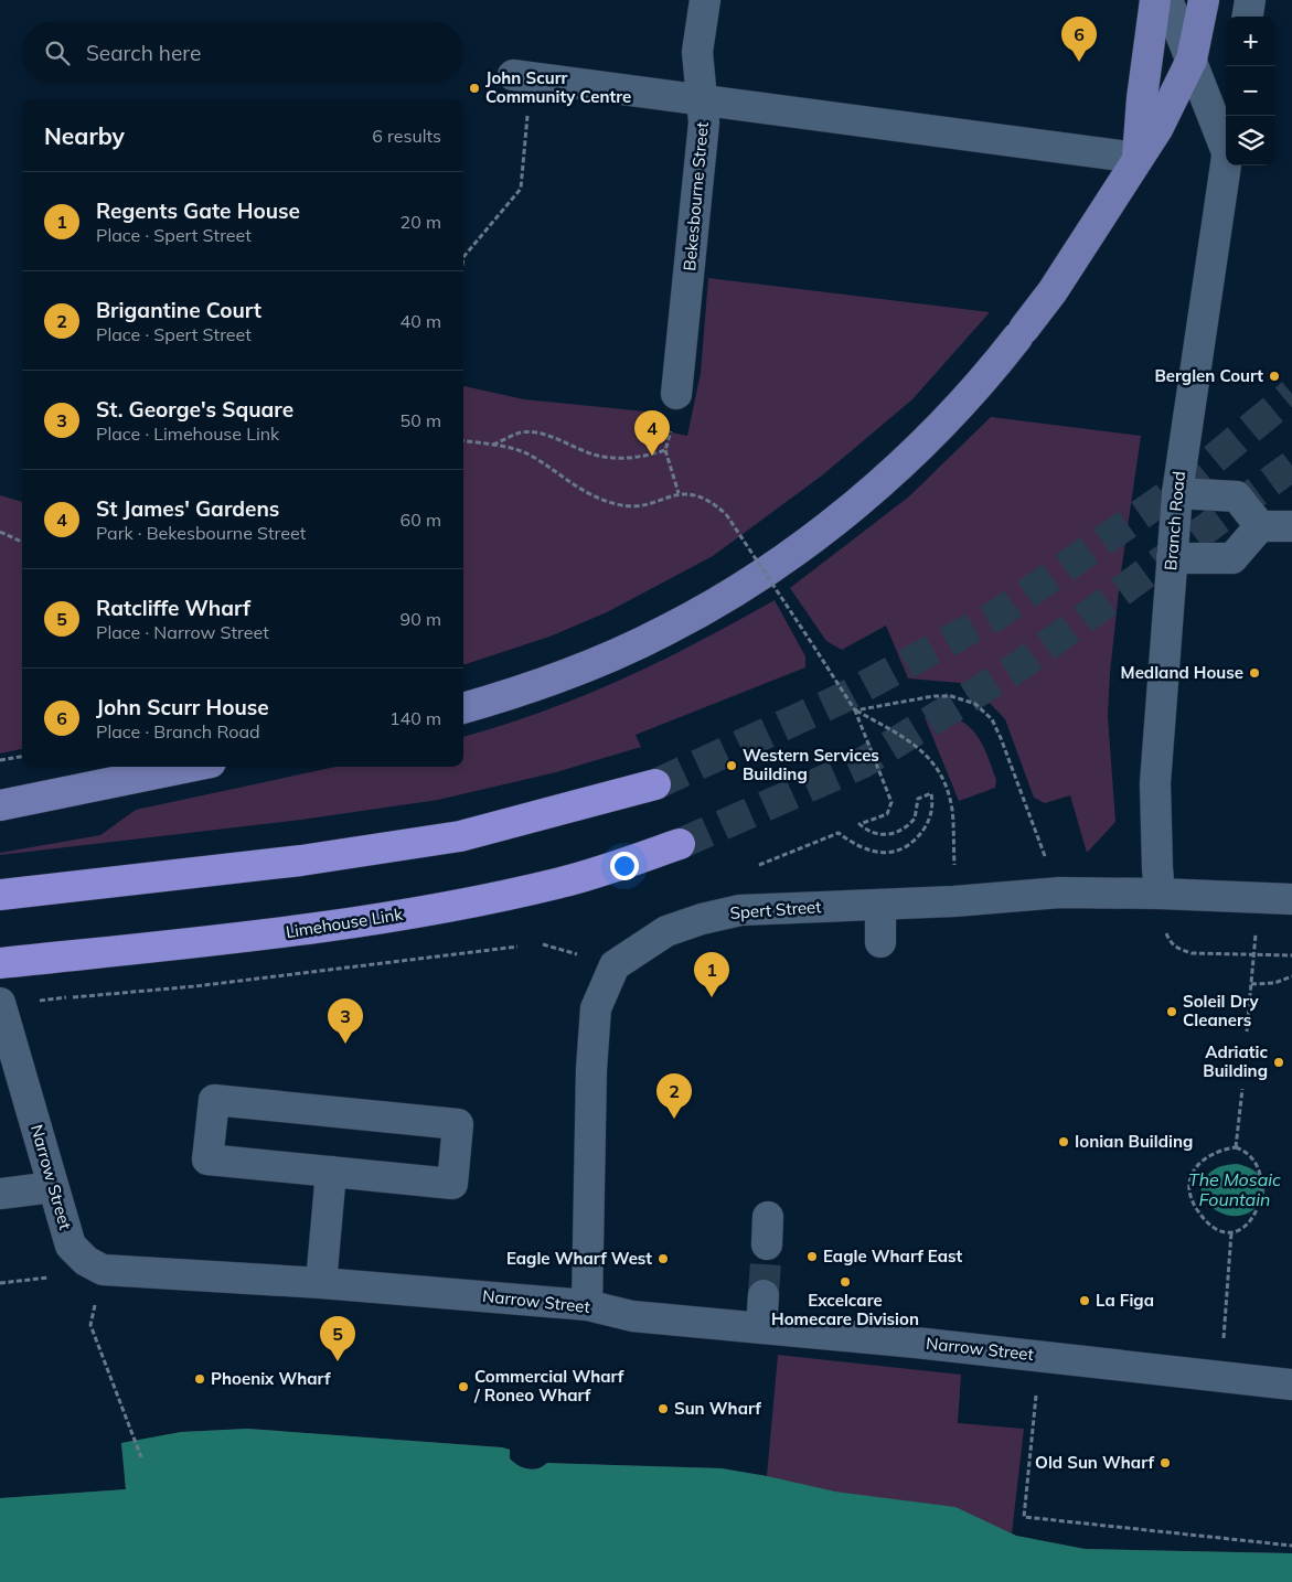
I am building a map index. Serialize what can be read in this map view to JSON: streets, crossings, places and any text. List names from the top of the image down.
{
  "streets": {
    "highway": ["Limehouse Link"],
    "street": [
      "Bekesbourne Street",
      "Branch Road",
      "Spert Street",
      "Narrow Street"
    ]
  },
  "crossings": [
    ["Branch Road", "Spert Street"],
    ["Spert Street", "Narrow Street"]
  ],
  "water": ["The Mosaic Fountain"],
  "places": [
    "John Scurr Community Centre",
    "Berglen Court",
    "Medland House",
    "Western Services Building",
    "Soleil Dry Cleaners",
    "Adriatic Building",
    "Ionian Building",
    "Eagle Wharf East",
    "Eagle Wharf West",
    "Excelcare Homecare Division",
    "La Figa",
    "Phoenix Wharf",
    "Commercial Wharf / Roneo Wharf",
    "Sun Wharf",
    "Old Sun Wharf"
  ],
  "page": {
    "map_buttons": ["+", "−"],
    "pins": [
      "6",
      "4",
      "1",
      "3",
      "2",
      "5"
    ],
    "search": "Search here",
    "heading": ["Nearby", "6 results"],
    "list": [
      {
        "mark": "1",
        "name": "Regents Gate House",
        "note": "Place · Spert Street",
        "value": "20 m"
      },
      {
        "mark": "2",
        "name": "Brigantine Court",
        "note": "Place · Spert Street",
        "value": "40 m"
      },
      {
        "mark": "3",
        "name": "St. George's Square",
        "note": "Place · Limehouse Link",
        "value": "50 m"
      },
      {
        "mark": "4",
        "name": "St James' Gardens",
        "note": "Park · Bekesbourne Street",
        "value": "60 m"
      },
      {
        "mark": "5",
        "name": "Ratcliffe Wharf",
        "note": "Place · Narrow Street",
        "value": "90 m"
      },
      {
        "mark": "6",
        "name": "John Scurr House",
        "note": "Place · Branch Road",
        "value": "140 m"
      }
    ]
  }
}
